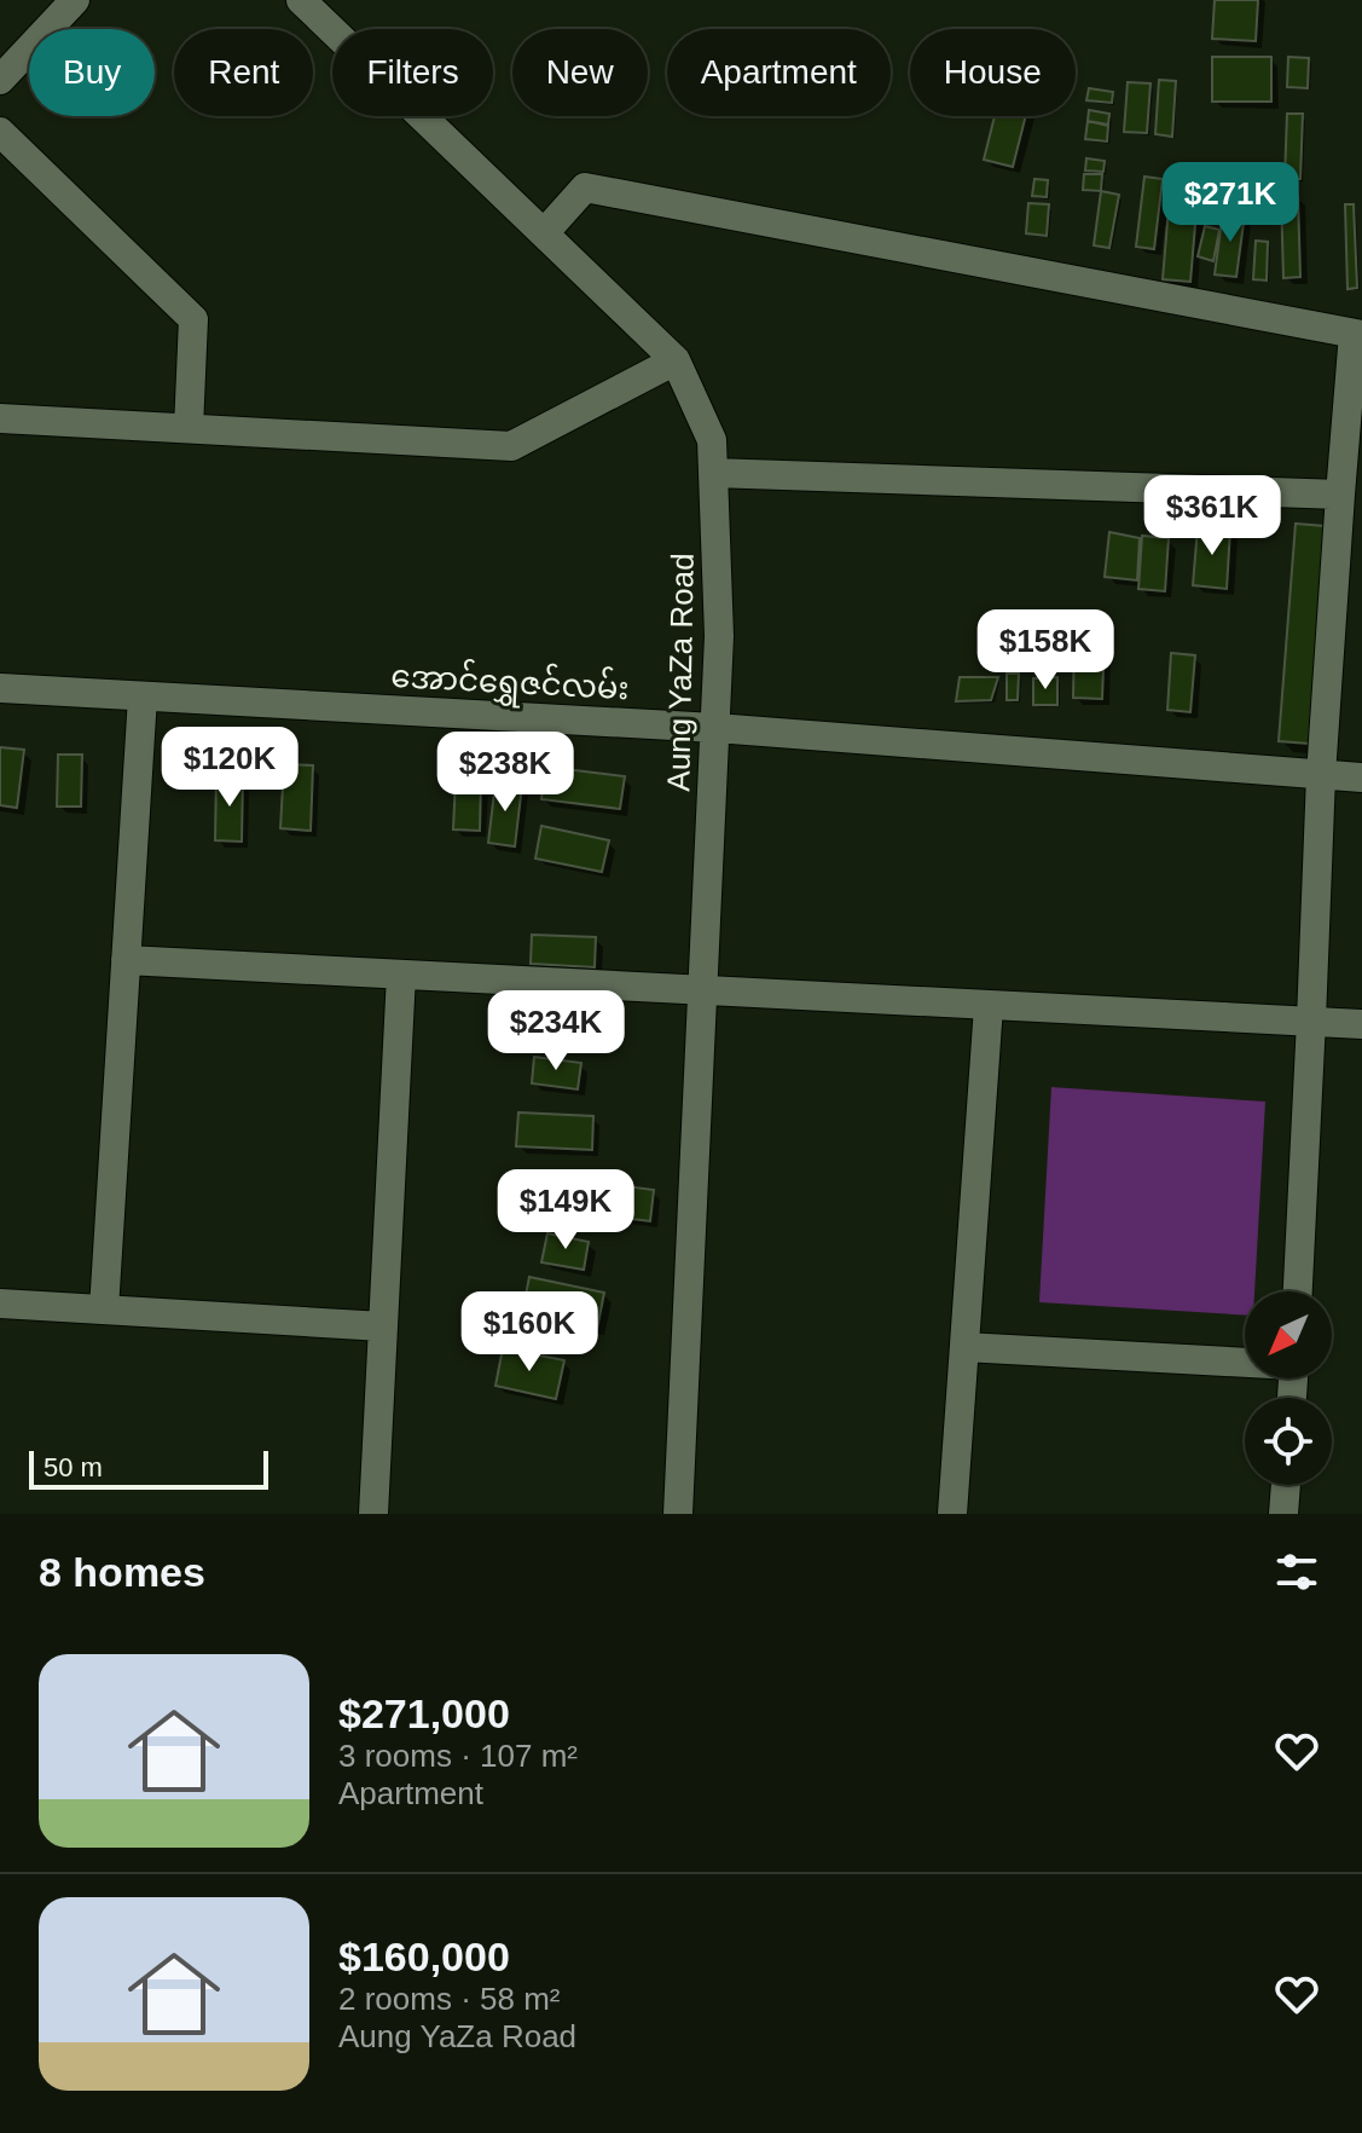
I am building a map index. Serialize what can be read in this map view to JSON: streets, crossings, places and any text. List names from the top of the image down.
{
  "streets": {
    "street": ["Aung YaZa Road", "အောင်ရွှေဇင်လမ်း"]
  },
  "crossings": [
    ["Aung YaZa Road", "အောင်ရွှေဇင်လမ်း"]
  ],
  "scale_bar": "50 m",
  "north": "bottom left",
  "page": {
    "chip": [
      "Buy",
      "Rent",
      "Filters",
      "New",
      "Apartment",
      "House"
    ],
    "price": [
      "$271K",
      "$361K",
      "$158K",
      "$120K",
      "$238K",
      "$234K",
      "$149K",
      "$160K"
    ],
    "scale": "50 m",
    "heading": "8 homes",
    "list": [
      {
        "name": "$271,000",
        "note": "3 rooms · 107 m² · Apartment"
      },
      {
        "name": "$160,000",
        "note": "2 rooms · 58 m² · Aung YaZa Road"
      }
    ]
  }
}
